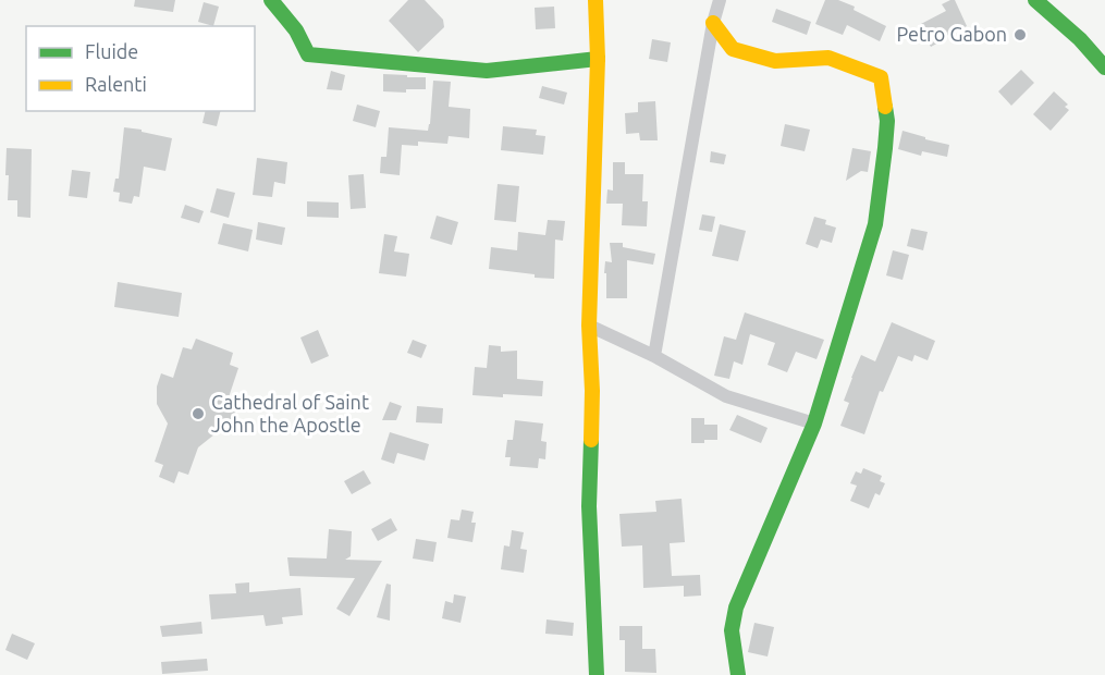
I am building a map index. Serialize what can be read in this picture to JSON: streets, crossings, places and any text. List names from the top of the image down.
{
  "places": ["Petro Gabon", "Cathedral of Saint John the Apostle"],
  "legend": ["Fluide", "Ralenti"]
}
